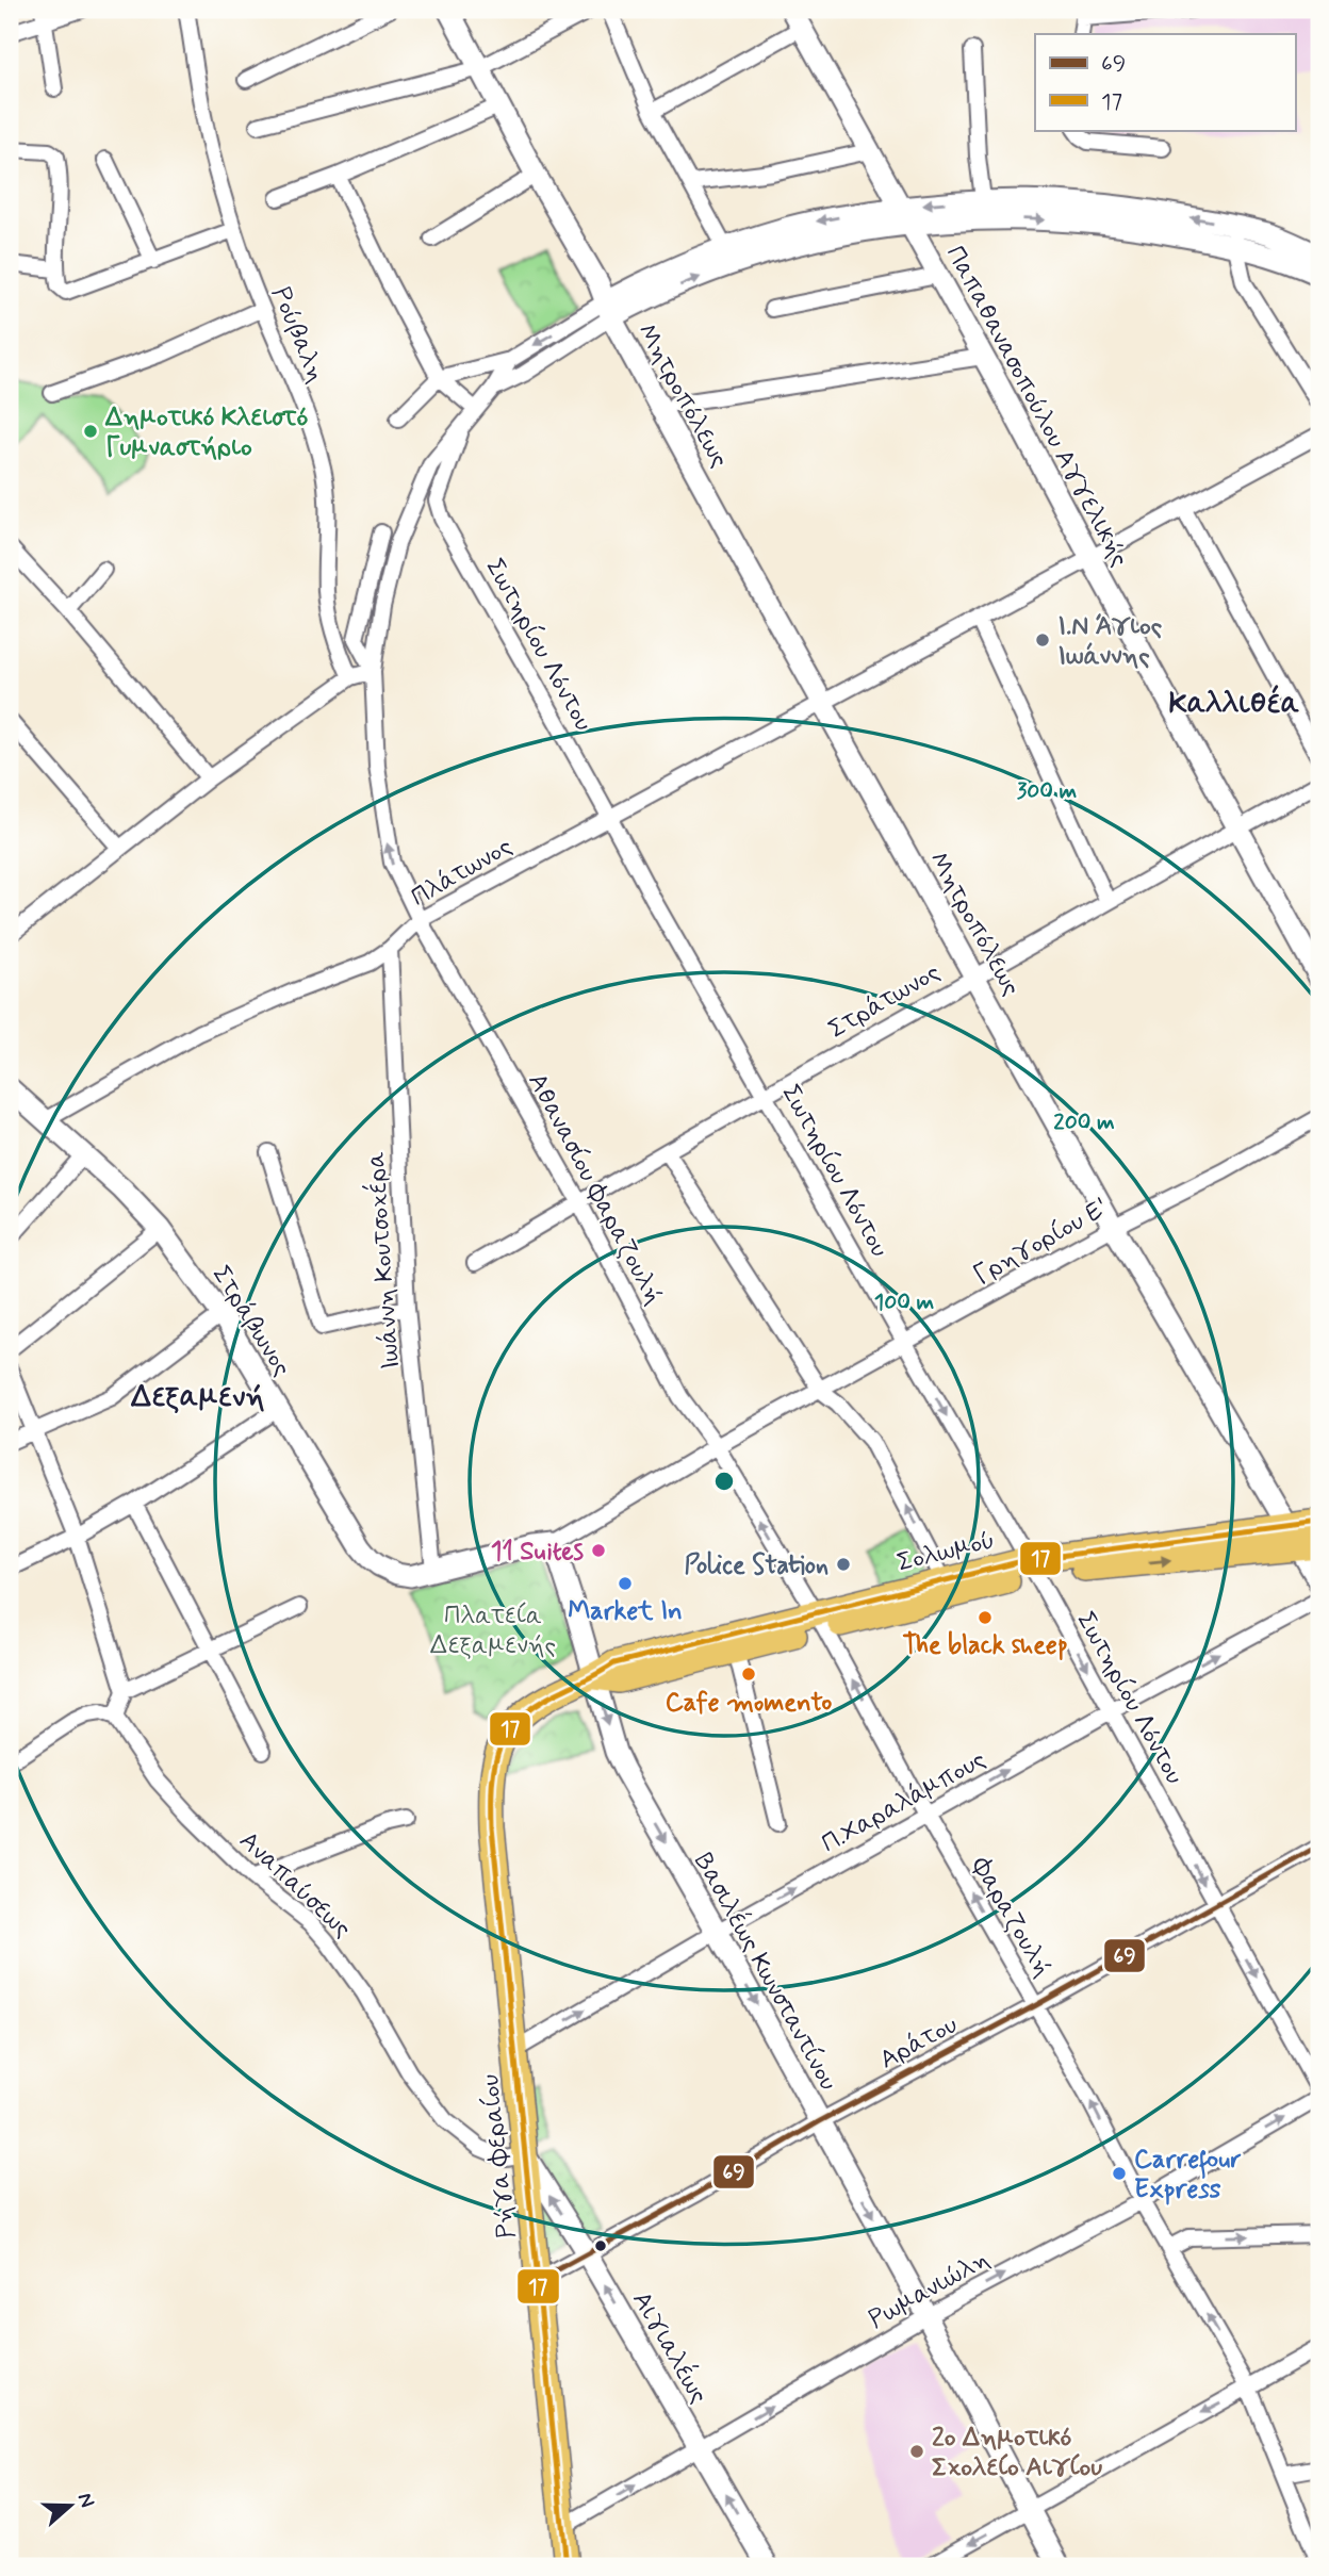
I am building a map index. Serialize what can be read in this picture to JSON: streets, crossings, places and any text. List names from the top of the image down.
{
  "streets": {
    "main road": ["Σολωμού", "Ρήγα Φεραίου"],
    "street": [
      "Ρούβαλη",
      "Μητροπόλεως",
      "Παπαθανασοπούλου Αγγελικής",
      "Σωτηρίου Λόντου",
      "Πλάτωνος",
      "Στράτωνος",
      "Αθανασίου Φαραζουλή",
      "Γρηγορίου Ε'",
      "Ιωάννη Κουτσοχέρα",
      "Στράβωνος",
      "Π.Χαραλάμπους",
      "Αναπαύσεως",
      "Φαραζουλή",
      "Βασιλέως Κωνσταντίνου",
      "Αράτου",
      "Ρωμανιώλη",
      "Αιγιαλέως"
    ]
  },
  "crossings": [
    ["Μητροπόλεως", "Πλάτωνος"],
    ["Μητροπόλεως", "Στράτωνος"],
    ["Μητροπόλεως", "Γρηγορίου Ε'"],
    ["Μητροπόλεως", "Σολωμού"],
    ["Παπαθανασοπούλου Αγγελικής", "Πλάτωνος"],
    ["Παπαθανασοπούλου Αγγελικής", "Στράτωνος"],
    ["Σωτηρίου Λόντου", "Πλάτωνος"],
    ["Σωτηρίου Λόντου", "Στράτωνος"],
    ["Σωτηρίου Λόντου", "Γρηγορίου Ε'"],
    ["Σωτηρίου Λόντου", "Σολωμού"],
    ["Σωτηρίου Λόντου", "Π.Χαραλάμπους"],
    ["Σωτηρίου Λόντου", "Αράτου"],
    ["Πλάτωνος", "Αθανασίου Φαραζουλή"],
    ["Πλάτωνος", "Ιωάννη Κουτσοχέρα"],
    ["Πλάτωνος", "Στράβωνος"],
    ["Στράτωνος", "Αθανασίου Φαραζουλή"],
    ["Αθανασίου Φαραζουλή", "Γρηγορίου Ε'"],
    ["Αθανασίου Φαραζουλή", "Σολωμού"],
    ["Αθανασίου Φαραζουλή", "Φαραζουλή"],
    ["Γρηγορίου Ε'", "Στράβωνος"],
    ["Γρηγορίου Ε'", "Βασιλέως Κωνσταντίνου"],
    ["Ιωάννη Κουτσοχέρα", "Στράβωνος"],
    ["Στράβωνος", "Βασιλέως Κωνσταντίνου"],
    ["Σολωμού", "Φαραζουλή"],
    ["Σολωμού", "Βασιλέως Κωνσταντίνου"],
    ["Σολωμού", "Ρήγα Φεραίου"],
    ["Π.Χαραλάμπους", "Φαραζουλή"],
    ["Π.Χαραλάμπους", "Βασιλέως Κωνσταντίνου"],
    ["Π.Χαραλάμπους", "Ρήγα Φεραίου"],
    ["Αναπαύσεως", "Ρήγα Φεραίου"],
    ["Αναπαύσεως", "Αιγιαλέως"],
    ["Φαραζουλή", "Αράτου"],
    ["Φαραζουλή", "Ρωμανιώλη"],
    ["Βασιλέως Κωνσταντίνου", "Αράτου"],
    ["Βασιλέως Κωνσταντίνου", "Ρωμανιώλη"],
    ["Αράτου", "Ρήγα Φεραίου"],
    ["Αράτου", "Αιγιαλέως"],
    ["Ρήγα Φεραίου", "Ρωμανιώλη"],
    ["Ρήγα Φεραίου", "Αιγιαλέως"],
    ["Ρωμανιώλη", "Αιγιαλέως"]
  ],
  "one_way": [
    "Σωτηρίου Λόντου",
    "Π.Χαραλάμπους",
    "Φαραζουλή",
    "Βασιλέως Κωνσταντίνου",
    "Ρωμανιώλη",
    "Αιγιαλέως"
  ],
  "districts": ["Καλλιθέα", "Δεξαμενή"],
  "parks": ["Πλατεία Δεξαμενής"],
  "places": [
    "Δημοτικό Κλειστό Γυμναστήριο",
    "Ι.Ν Άγιος Ιωάννης",
    "11 Suites",
    "Police Station",
    "Market In",
    "The black sheep",
    "Cafe momento",
    "Carrefour Express",
    "2ο Δημοτικό Σχολείο Αιγίου"
  ],
  "lines": ["transit line 17", "transit line 69"],
  "legend": ["69", "17"],
  "north": "right",
  "rings": ["300 m", "200 m", "100 m"]
}
